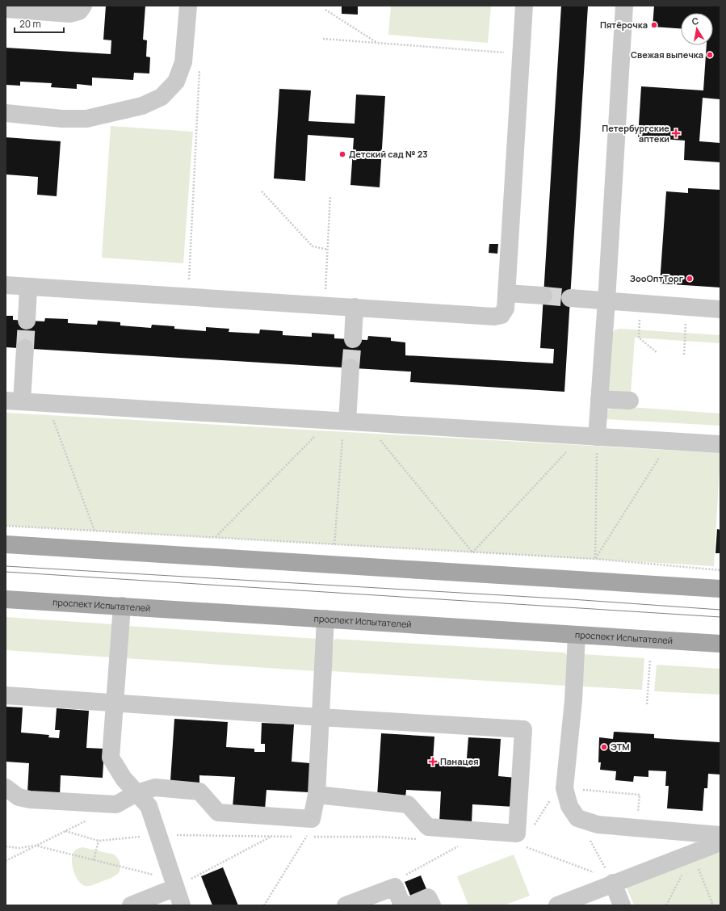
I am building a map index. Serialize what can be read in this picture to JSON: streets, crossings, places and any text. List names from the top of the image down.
{
  "streets": {
    "main road": ["проспект Испытателей"]
  },
  "places": {
    "other": [
      "Пятёрочка",
      "Свежая выпечка",
      "Детский сад № 23",
      "ЗооОптТорг",
      "ЭТМ"
    ],
    "health": ["Петербургские аптеки", "Панацея"]
  },
  "scale_bar": "20 m",
  "north": "top"
}
